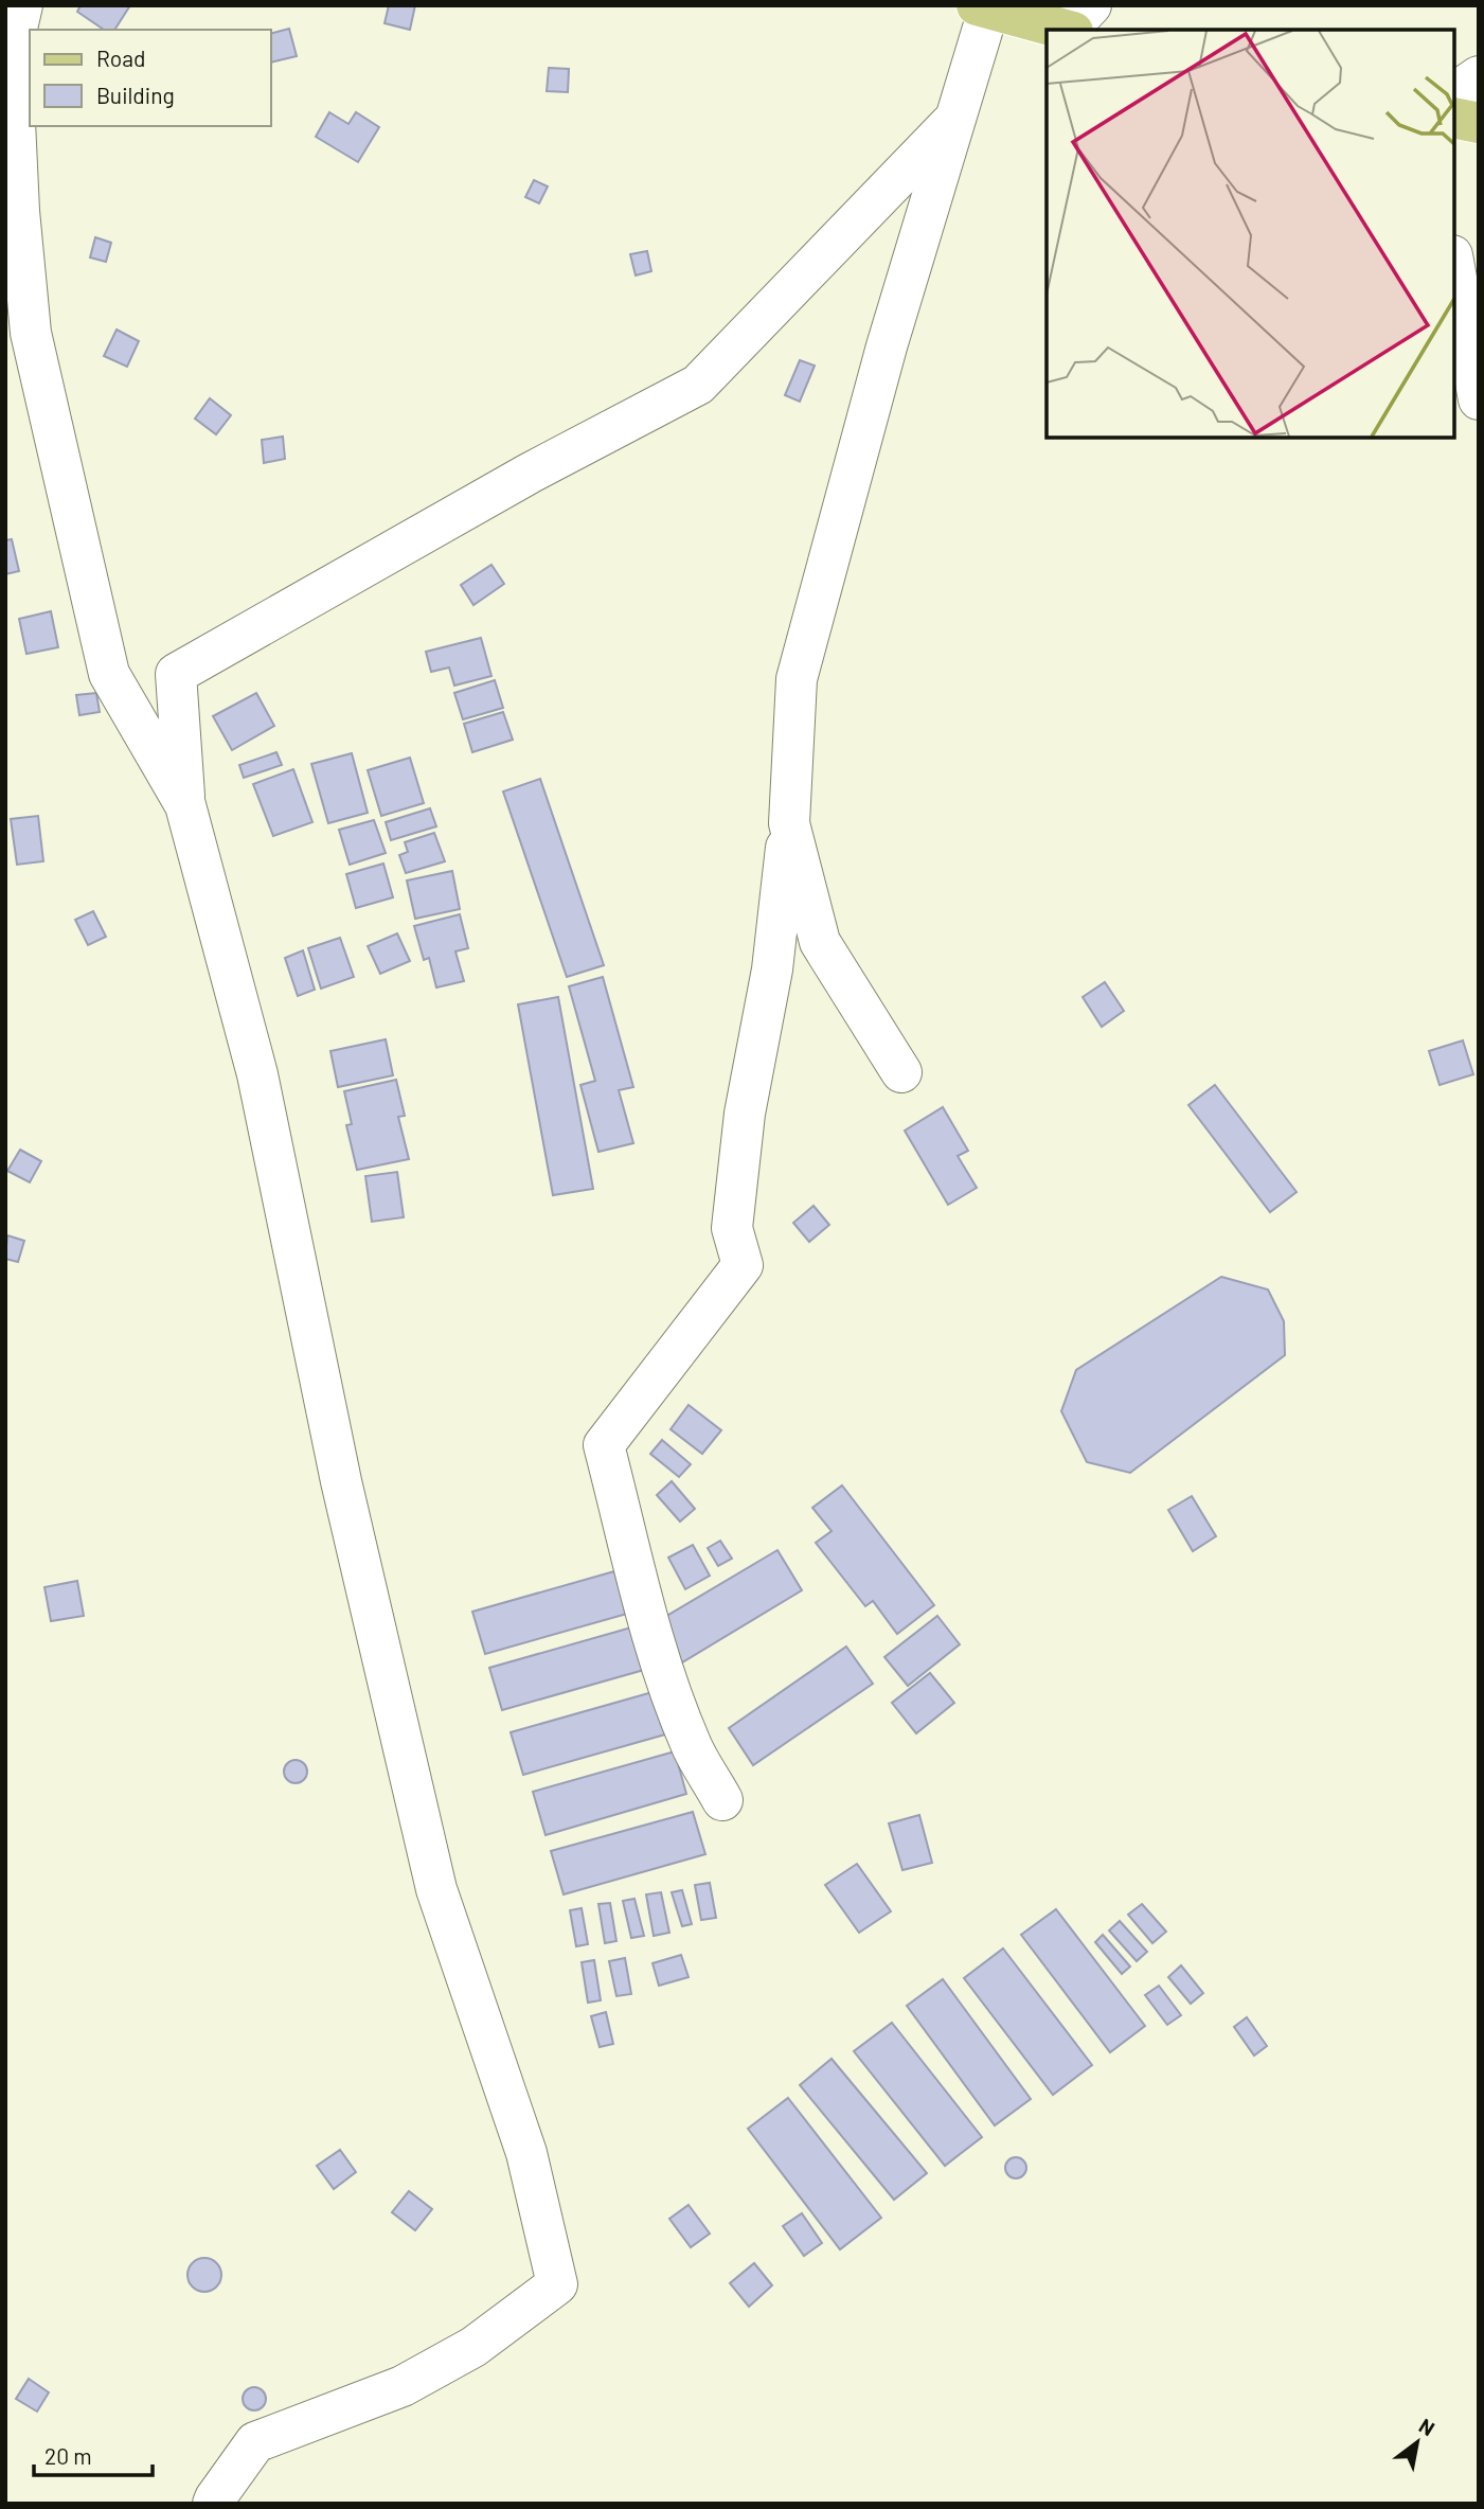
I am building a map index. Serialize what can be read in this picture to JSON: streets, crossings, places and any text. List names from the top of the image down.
{
  "legend": ["Road", "Building"],
  "scale_bar": "20 m",
  "north": "top right"
}
